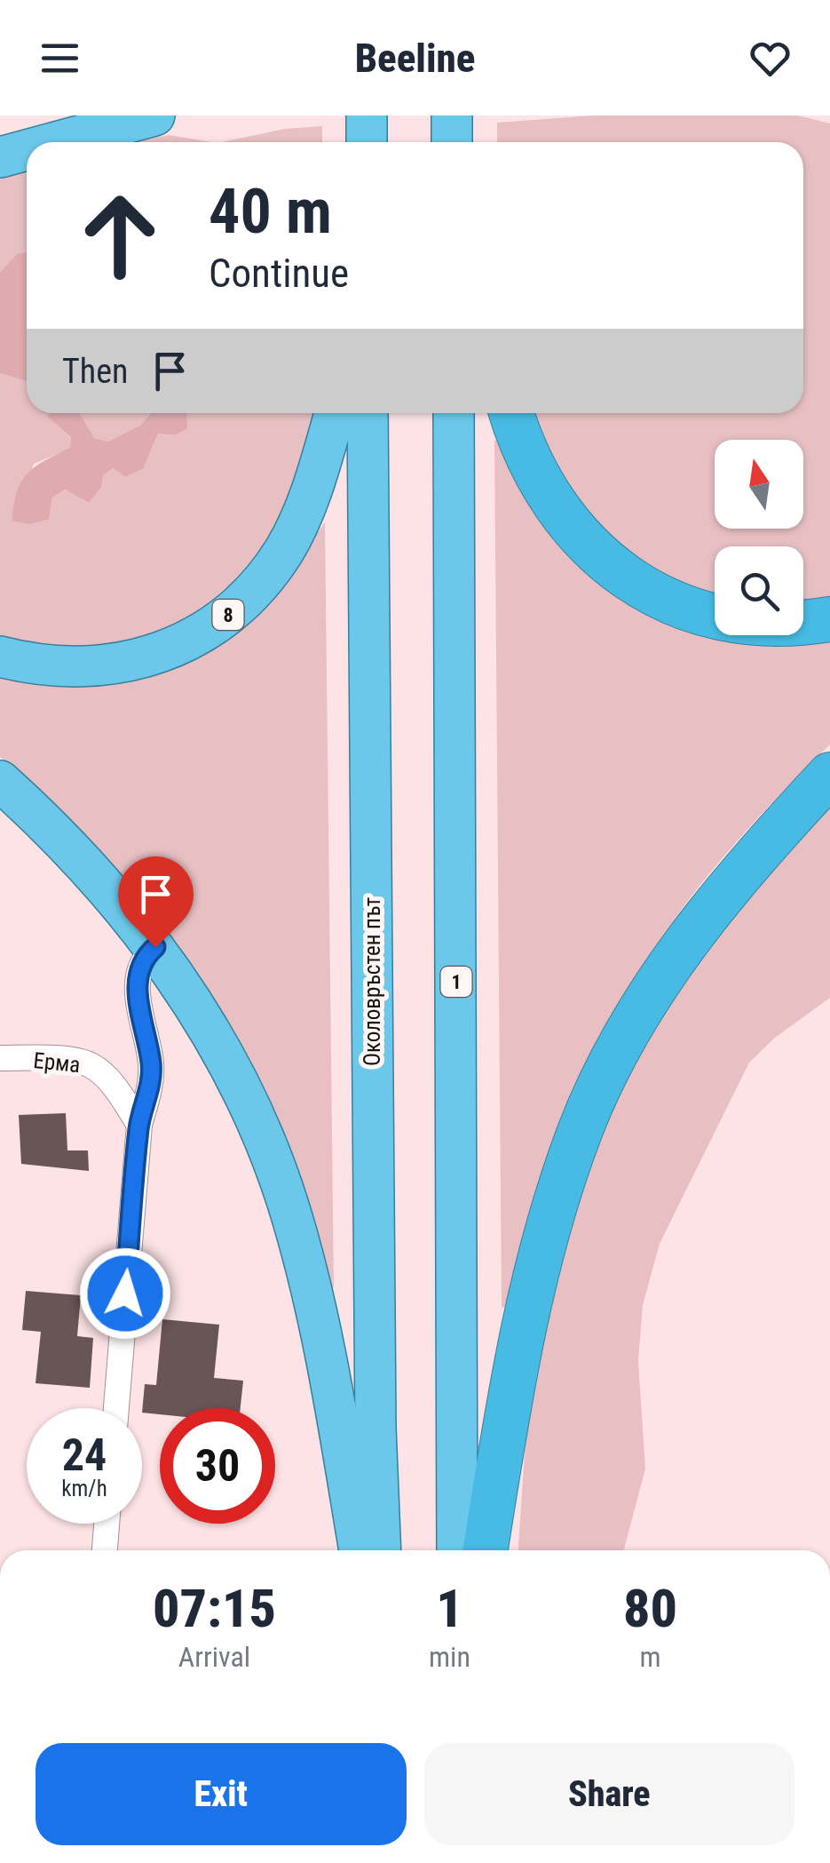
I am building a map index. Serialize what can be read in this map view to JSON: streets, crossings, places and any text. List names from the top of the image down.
{
  "streets": {
    "highway": ["8", "Околовръстен път", "1"],
    "street": ["Ерма"]
  },
  "north": "top",
  "page": {
    "header": "Beeline",
    "turn": ["40 m", "Continue"],
    "then": "Then",
    "speed": "24 km/h",
    "limit": "30",
    "eta": [
      "07:15",
      "Arrival",
      "1",
      "min",
      "80",
      "m"
    ],
    "buttons": ["Exit", "Share"]
  }
}
